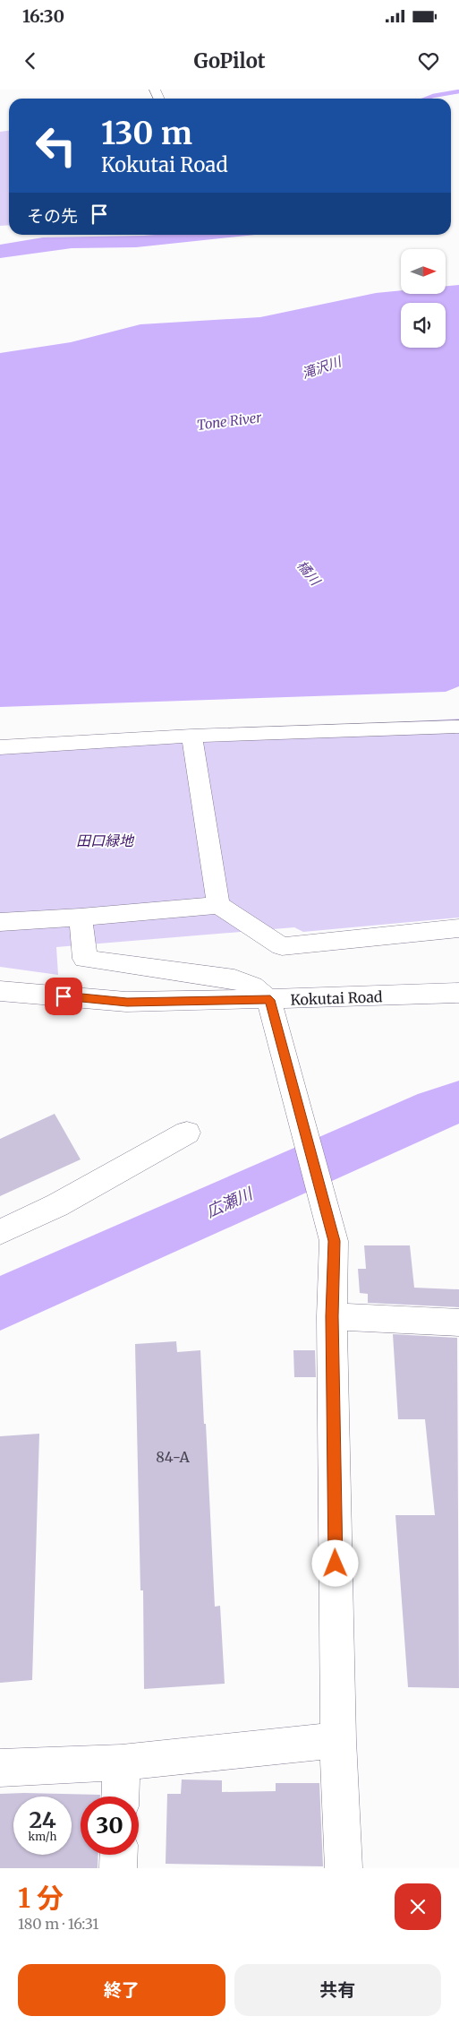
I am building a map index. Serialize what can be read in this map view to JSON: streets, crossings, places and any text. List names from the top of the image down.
{
  "streets": {
    "street": ["Kokutai Road"]
  },
  "water": [
    "滝沢川",
    "Tone River",
    "橘川",
    "広瀬川"
  ],
  "parks": ["田口緑地"],
  "house_numbers": ["84-A"],
  "north": "right",
  "page": {
    "status": "16:30",
    "header": "GoPilot",
    "turn": ["130 m", "Kokutai Road"],
    "then": "その先",
    "speed": "24 km/h",
    "limit": "30",
    "heading": ["1 分", "180 m · 16:31"],
    "buttons": ["終了", "共有"]
  }
}
